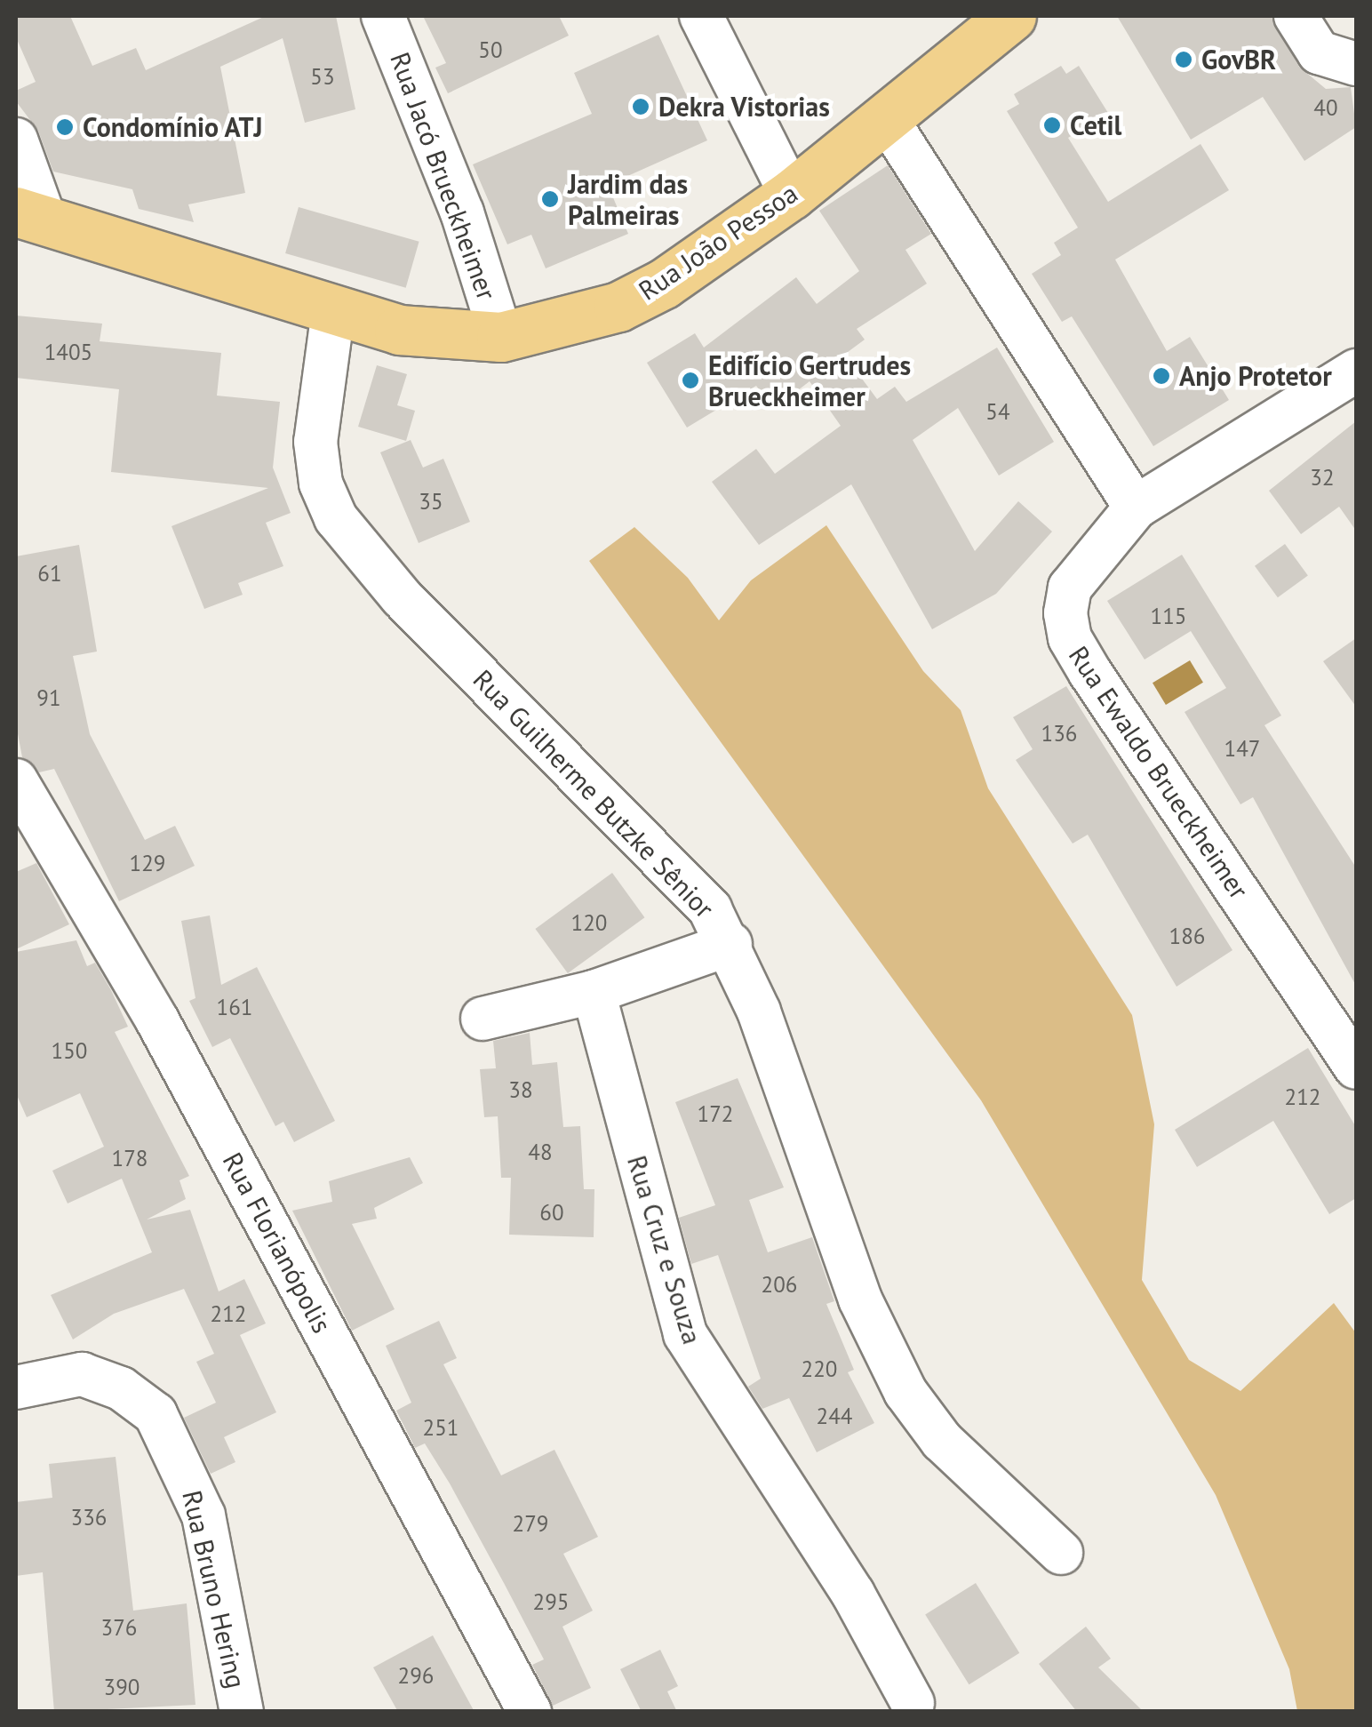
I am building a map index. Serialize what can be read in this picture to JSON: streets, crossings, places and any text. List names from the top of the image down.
{
  "streets": {
    "main road": ["Rua João Pessoa"],
    "street": [
      "Rua Jacó Brueckheimer",
      "Rua Ewaldo Brueckheimer",
      "Rua Guilherme Butzke Sênior",
      "Rua Florianópolis",
      "Rua Cruz e Souza",
      "Rua Bruno Hering"
    ]
  },
  "crossings": [
    ["Rua Jacó Brueckheimer", "Rua João Pessoa"],
    ["Rua João Pessoa", "Rua Guilherme Butzke Sênior"]
  ],
  "places": [
    "GovBR",
    "Dekra Vistorias",
    "Cetil",
    "Condomínio ATJ",
    "Jardim das Palmeiras",
    "Anjo Protetor",
    "Edifício Gertrudes Brueckheimer"
  ],
  "house_numbers": [
    "50",
    "53",
    "40",
    "1405",
    "54",
    "32",
    "35",
    "61",
    "115",
    "91",
    "136",
    "147",
    "129",
    "120",
    "186",
    "161",
    "150",
    "38",
    "212",
    "172",
    "48",
    "178",
    "60",
    "206",
    "212",
    "220",
    "244",
    "251",
    "336",
    "279",
    "295",
    "376",
    "296",
    "390"
  ]
}
